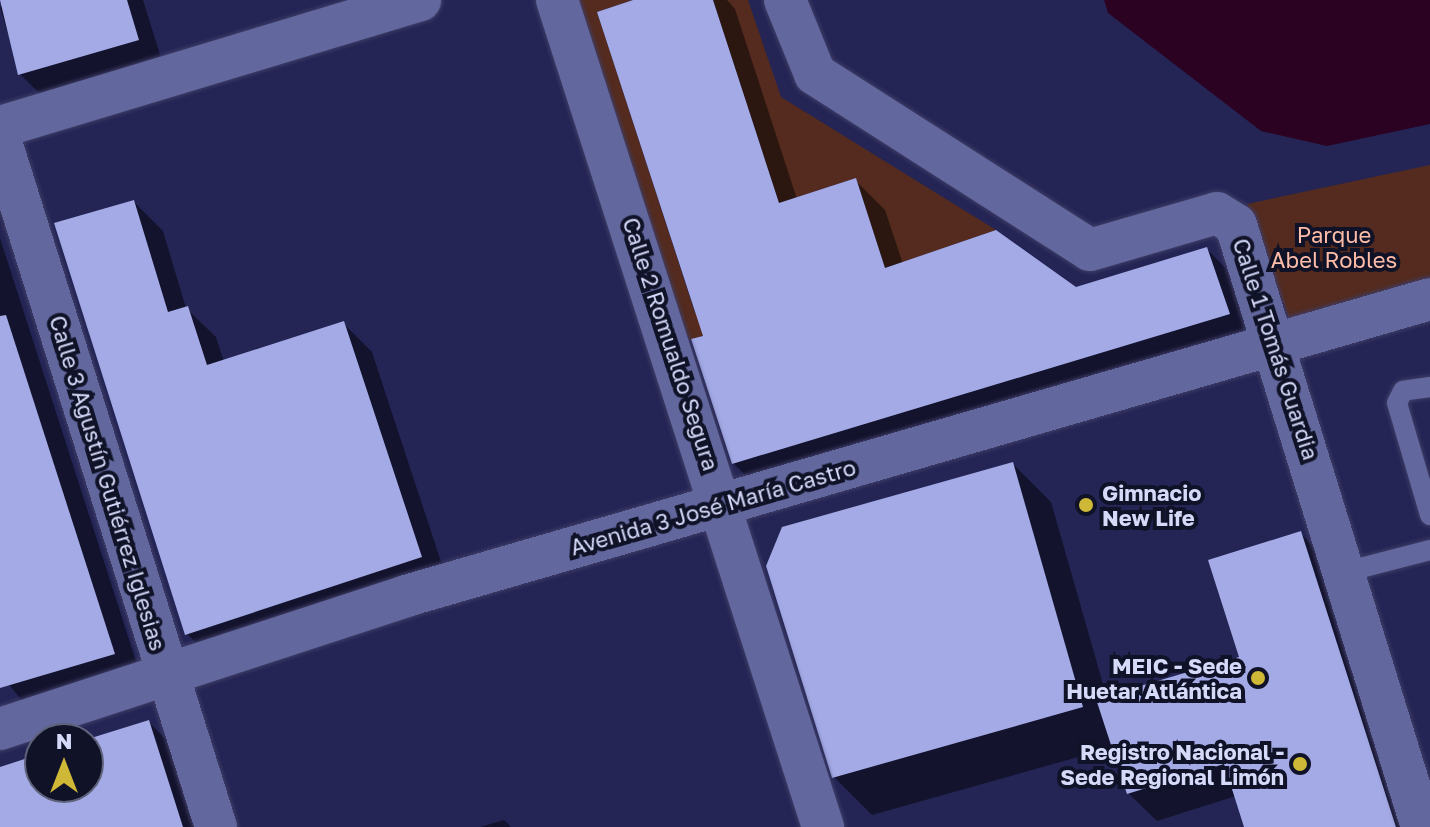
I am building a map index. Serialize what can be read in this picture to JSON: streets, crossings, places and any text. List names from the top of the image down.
{
  "streets": {
    "street": [
      "Calle 2 Romualdo Segura",
      "Calle 1 Tomás Guardia",
      "Calle 3 Agustín Gutiérrez Iglesias",
      "Avenida 3 José María Castro"
    ]
  },
  "crossings": [
    ["Calle 2 Romualdo Segura", "Avenida 3 José María Castro"],
    ["Calle 1 Tomás Guardia", "Avenida 3 José María Castro"],
    ["Calle 3 Agustín Gutiérrez Iglesias", "Avenida 3 José María Castro"]
  ],
  "parks": ["Parque Abel Robles"],
  "places": ["Gimnacio New Life", "MEIC - Sede Huetar Atlántica", "Registro Nacional - Sede Regional Limón"],
  "north": "top"
}
